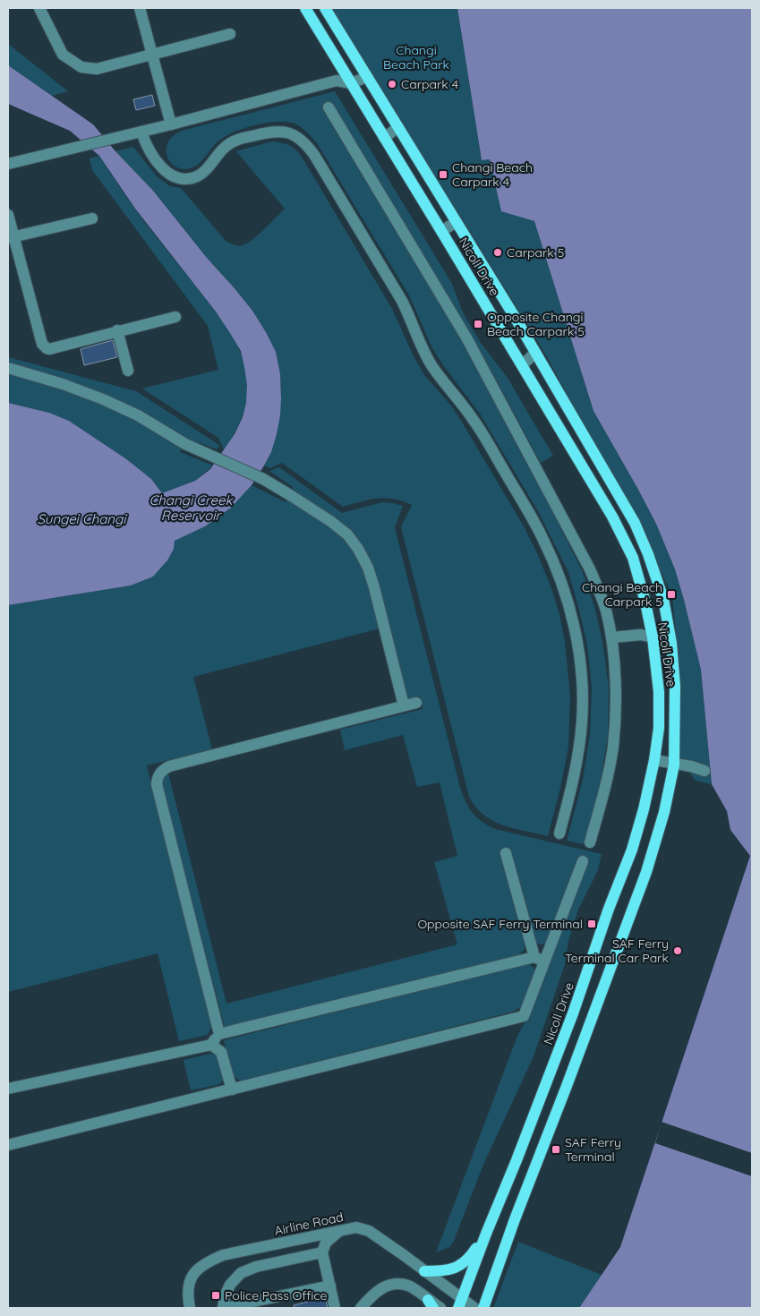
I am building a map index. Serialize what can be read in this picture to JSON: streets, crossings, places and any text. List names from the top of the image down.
{
  "streets": {
    "main road": ["Nicoll Drive"],
    "lane": ["Airline Road"]
  },
  "crossings": [
    ["Nicoll Drive", "Airline Road"]
  ],
  "water": ["Changi Creek Reservoir", "Sungei Changi"],
  "parks": ["Changi Beach Park"],
  "places": {
    "other": ["Carpark 4", "Carpark 5", "SAF Ferry Terminal Car Park"],
    "transit": [
      "Changi Beach Carpark 4",
      "Opposite Changi Beach Carpark 5",
      "Changi Beach Carpark 5",
      "Opposite SAF Ferry Terminal",
      "SAF Ferry Terminal",
      "Police Pass Office"
    ]
  }
}
